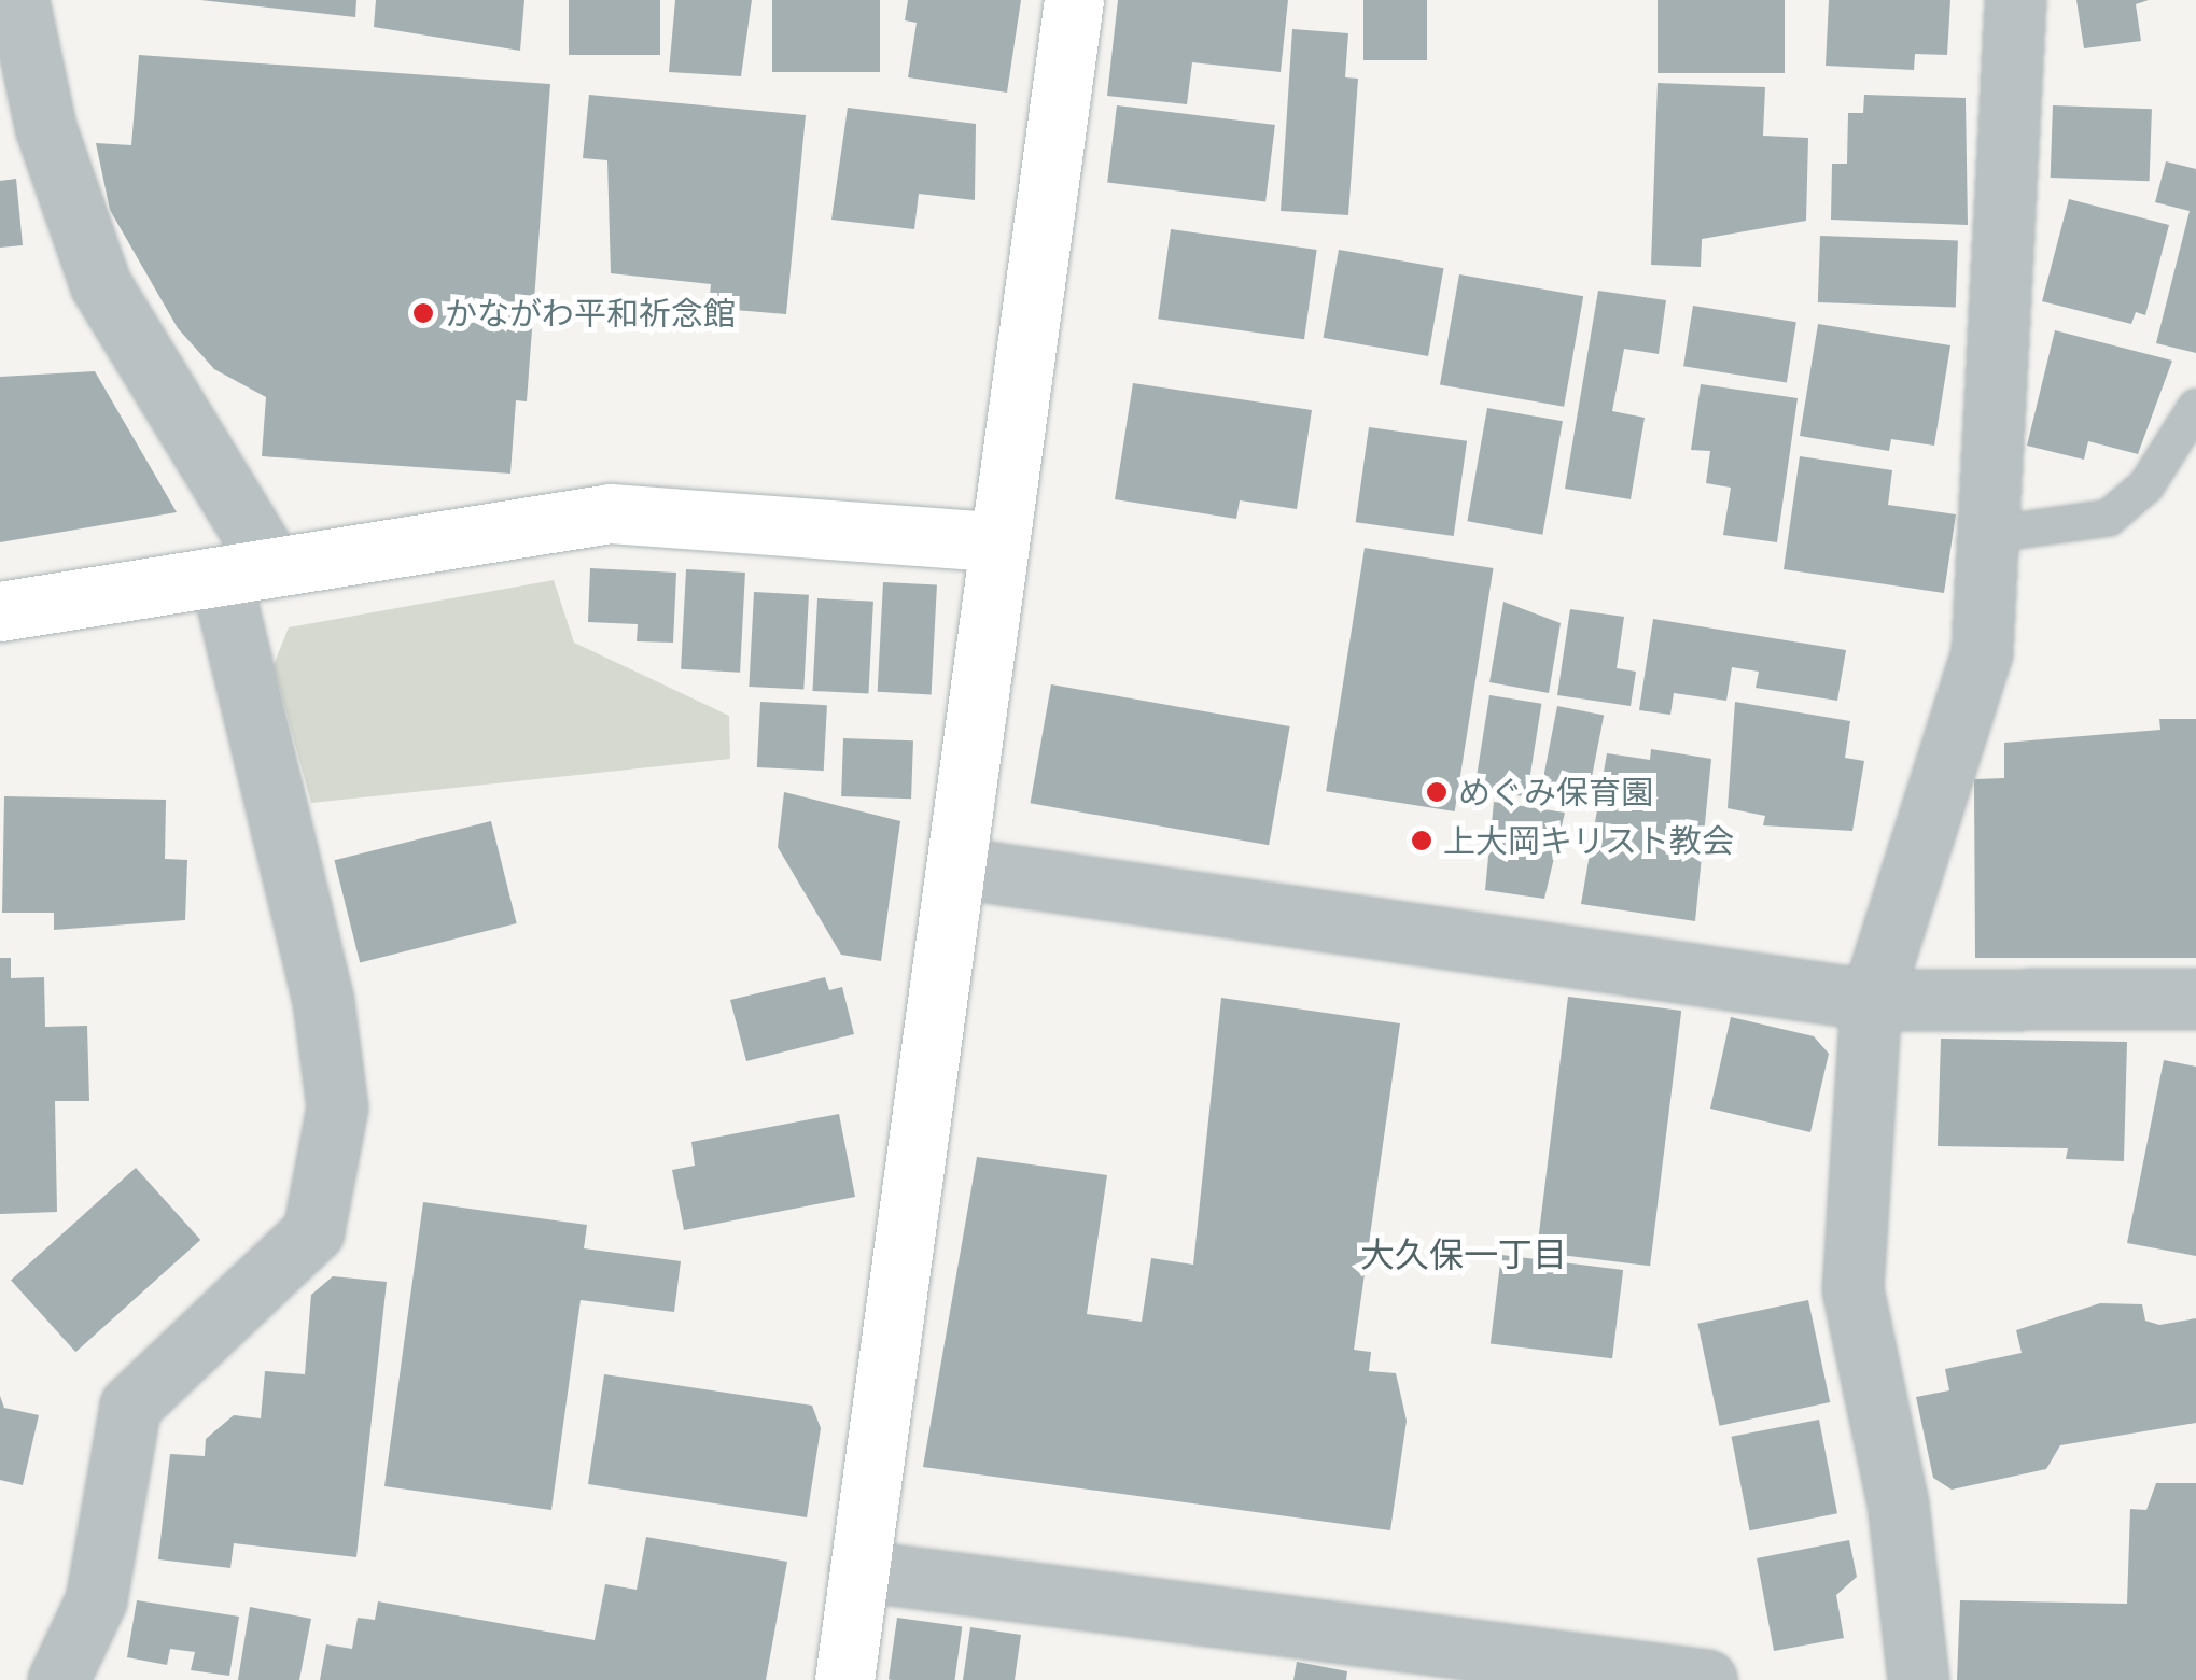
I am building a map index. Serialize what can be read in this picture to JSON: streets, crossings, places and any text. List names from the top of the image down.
{
  "districts": ["大久保一丁目"],
  "places": ["かながわ平和祈念館", "めぐみ保育園", "上大岡キリスト教会"]
}
